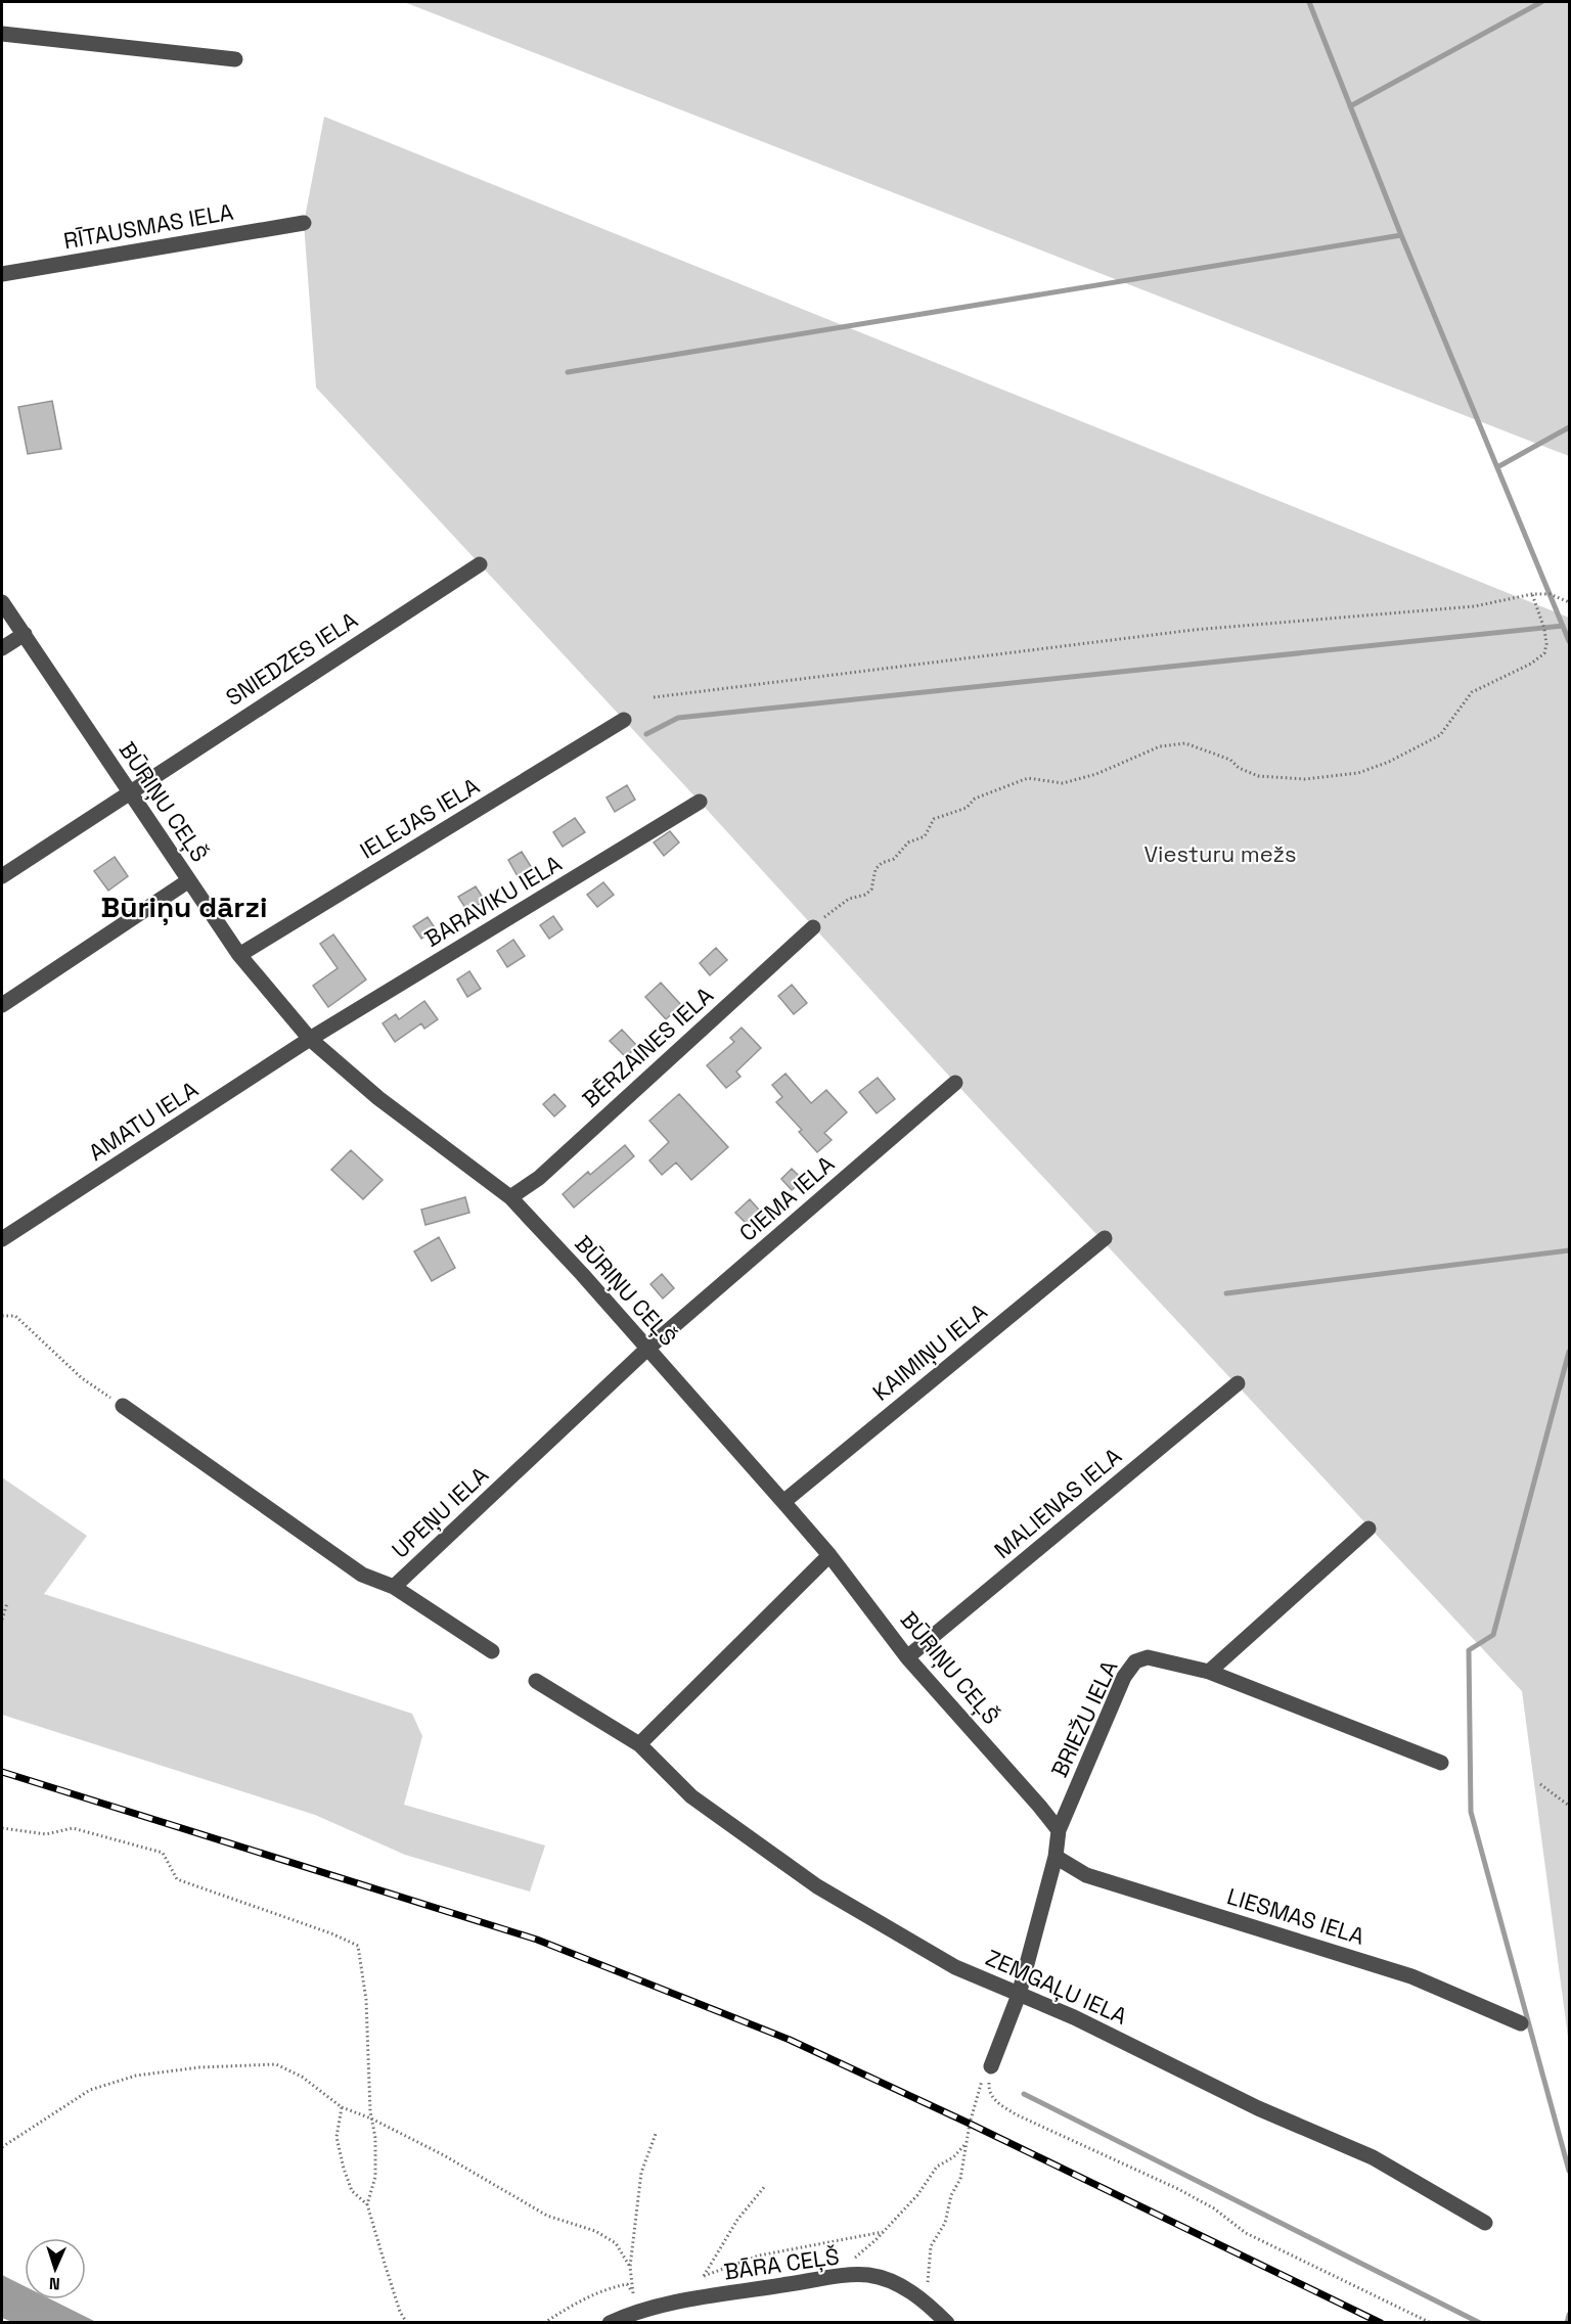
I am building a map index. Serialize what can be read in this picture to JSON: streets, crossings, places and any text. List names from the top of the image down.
{
  "streets": {
    "street": [
      "RĪTAUSMAS IELA",
      "SNIEDZES IELA",
      "BŪRIŅU CEĻŠ",
      "IELEJAS IELA",
      "BARAVIKU IELA",
      "BĒRZAINES IELA",
      "AMATU IELA",
      "CIEMA IELA",
      "KAIMIŅU IELA",
      "MALIENAS IELA",
      "UPEŅU IELA",
      "BRIEŽU IELA",
      "LIESMAS IELA",
      "ZEMGAĻU IELA",
      "BĀRA CEĻŠ"
    ]
  },
  "crossings": [
    ["SNIEDZES IELA", "BŪRIŅU CEĻŠ"],
    ["BŪRIŅU CEĻŠ", "IELEJAS IELA"],
    ["BŪRIŅU CEĻŠ", "BARAVIKU IELA"],
    ["BŪRIŅU CEĻŠ", "BĒRZAINES IELA"],
    ["BŪRIŅU CEĻŠ", "AMATU IELA"],
    ["BŪRIŅU CEĻŠ", "CIEMA IELA"],
    ["BŪRIŅU CEĻŠ", "KAIMIŅU IELA"],
    ["BŪRIŅU CEĻŠ", "MALIENAS IELA"],
    ["BŪRIŅU CEĻŠ", "UPEŅU IELA"],
    ["BŪRIŅU CEĻŠ", "BRIEŽU IELA"],
    ["BARAVIKU IELA", "AMATU IELA"],
    ["CIEMA IELA", "UPEŅU IELA"]
  ],
  "districts": ["Būriņu dārzi"],
  "parks": ["Viesturu mežs"],
  "north": "bottom"
}
